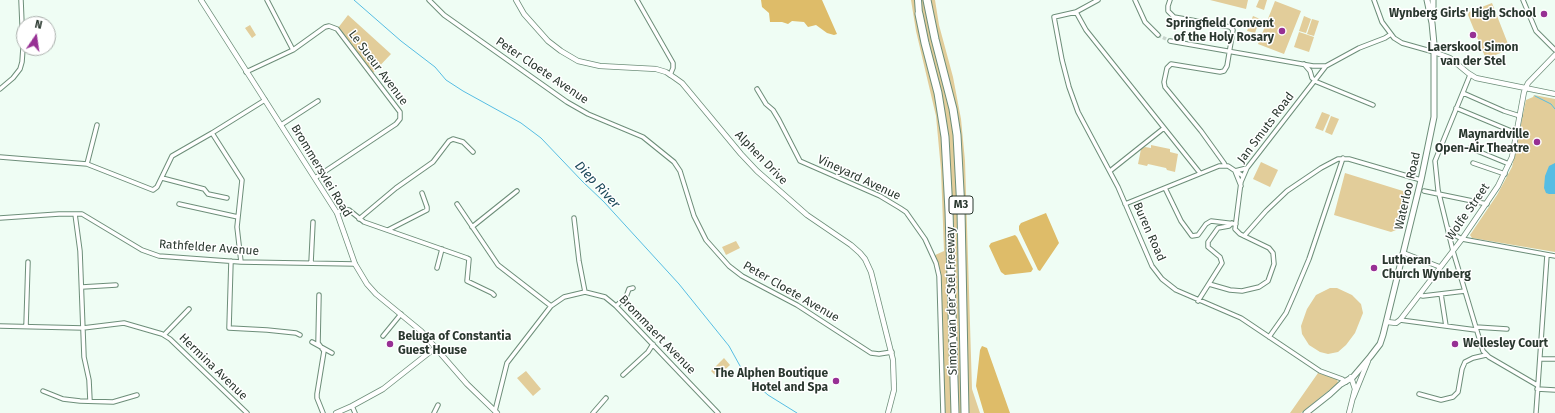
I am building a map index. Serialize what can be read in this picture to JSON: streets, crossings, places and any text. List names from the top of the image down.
{
  "streets": {
    "highway": ["M3", "Simon van der Stel Freeway"],
    "main road": ["Waterloo Road"],
    "street": [
      "Le Sueur Avenue",
      "Peter Cloete Avenue",
      "Jan Smuts Road",
      "Alphen Drive",
      "Brommersvlei Road",
      "Vineyard Avenue",
      "Wolfe Street",
      "Buren Road",
      "Rathfelder Avenue",
      "Brommaert Avenue",
      "Hermina Avenue"
    ]
  },
  "crossings": [
    ["Le Sueur Avenue", "Brommersvlei Road"],
    ["Peter Cloete Avenue", "Alphen Drive"],
    ["Brommersvlei Road", "Rathfelder Avenue"],
    ["Brommersvlei Road", "Brommaert Avenue"],
    ["Waterloo Road", "Buren Road"]
  ],
  "water": ["Diep River"],
  "places": [
    "Wynberg Girls' High School",
    "Springfield Convent of the Holy Rosary",
    "Laerskool Simon van der Stel",
    "Maynardville Open-Air Theatre",
    "Lutheran Church Wynberg",
    "Beluga of Constantia Guest House",
    "Wellesley Court",
    "The Alphen Boutique Hotel and Spa"
  ],
  "north": "top"
}
